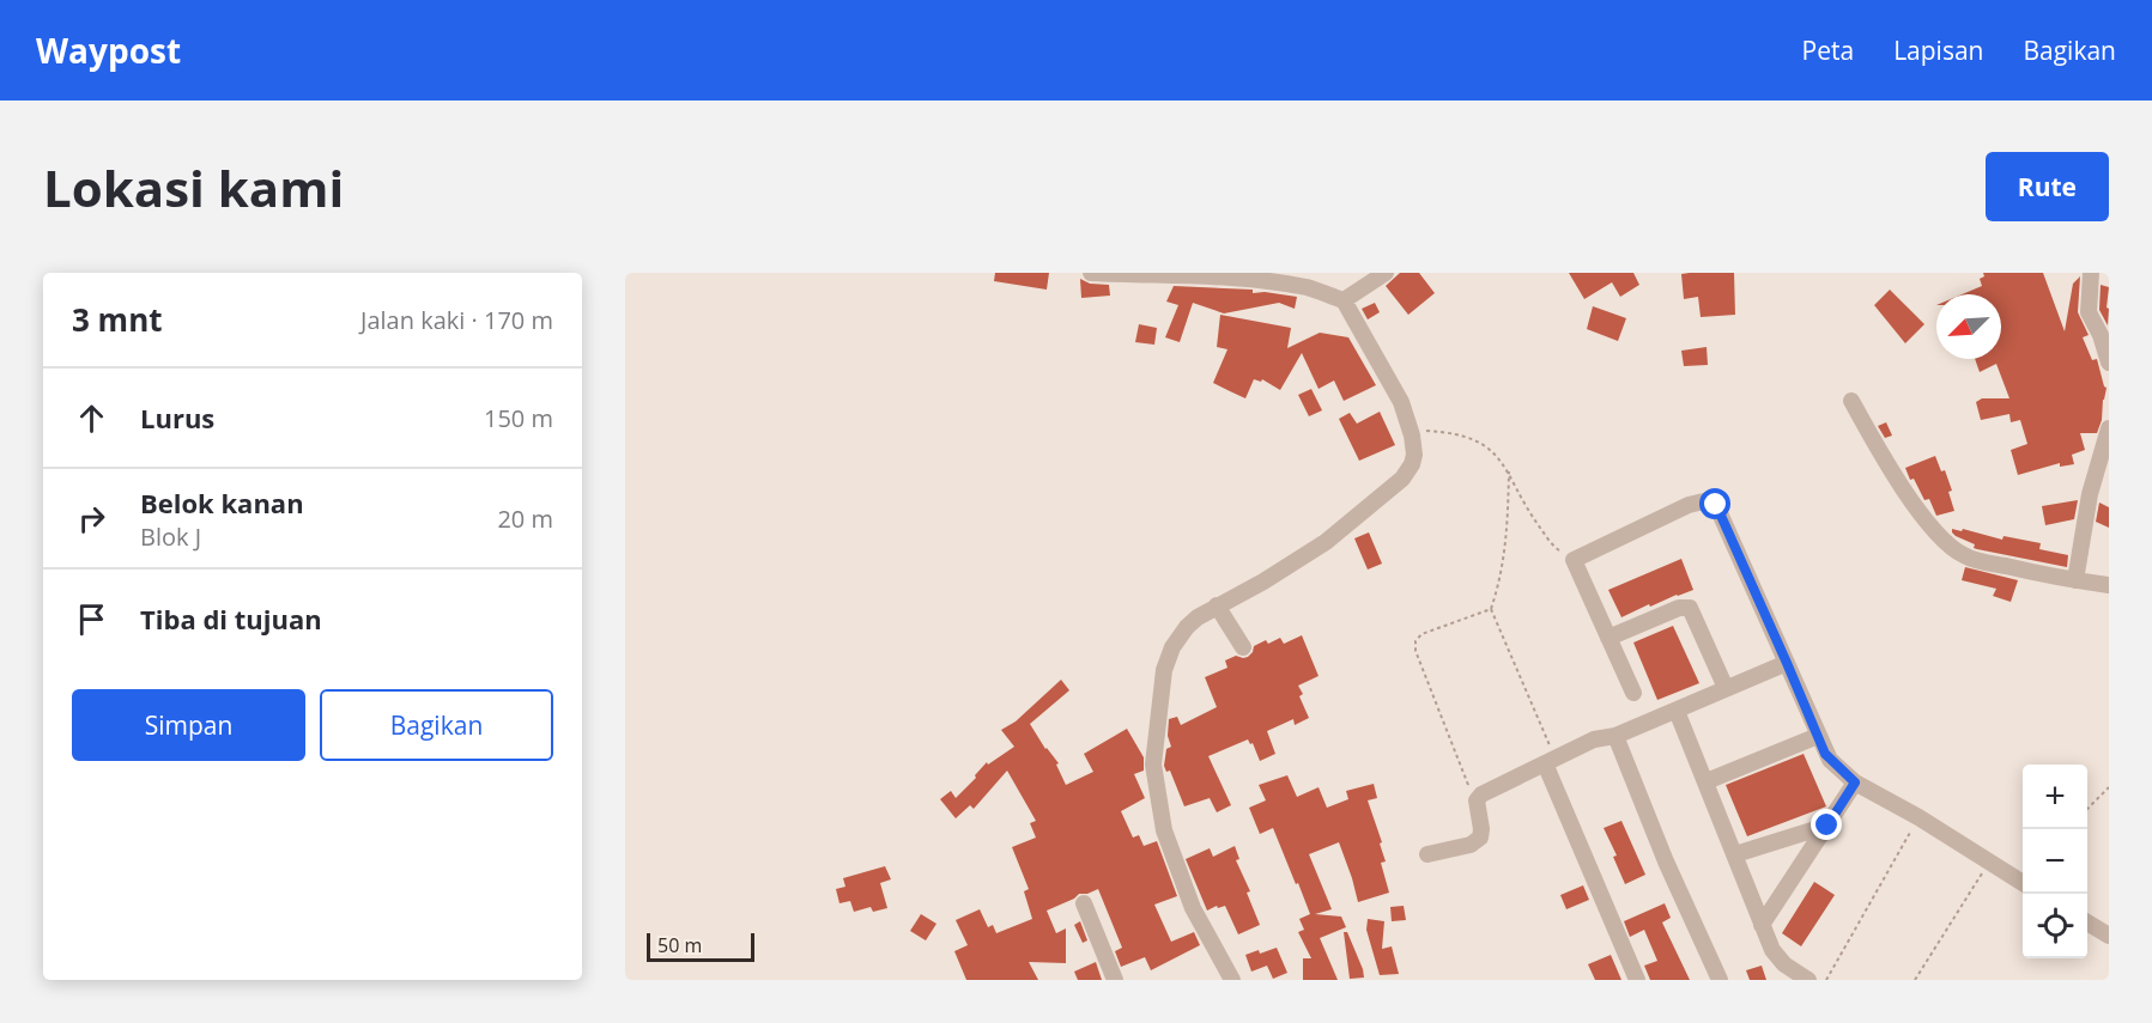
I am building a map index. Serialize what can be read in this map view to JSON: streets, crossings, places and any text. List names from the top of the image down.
{
  "scale_bar": "50 m",
  "north": "bottom left",
  "page": {
    "header": "Waypost",
    "nav": ["Peta", "Lapisan", "Bagikan"],
    "buttons": [
      "Rute",
      ["Simpan", "Bagikan"]
    ],
    "title": "Lokasi kami",
    "heading": ["3 mnt", "Jalan kaki · 170 m"],
    "list": [
      ["Lurus", "150 m"],
      ["Belok kanan", "Blok J", "20 m"],
      "Tiba di tujuan"
    ],
    "map_buttons": ["+", "−"],
    "scale": "50 m"
  }
}
